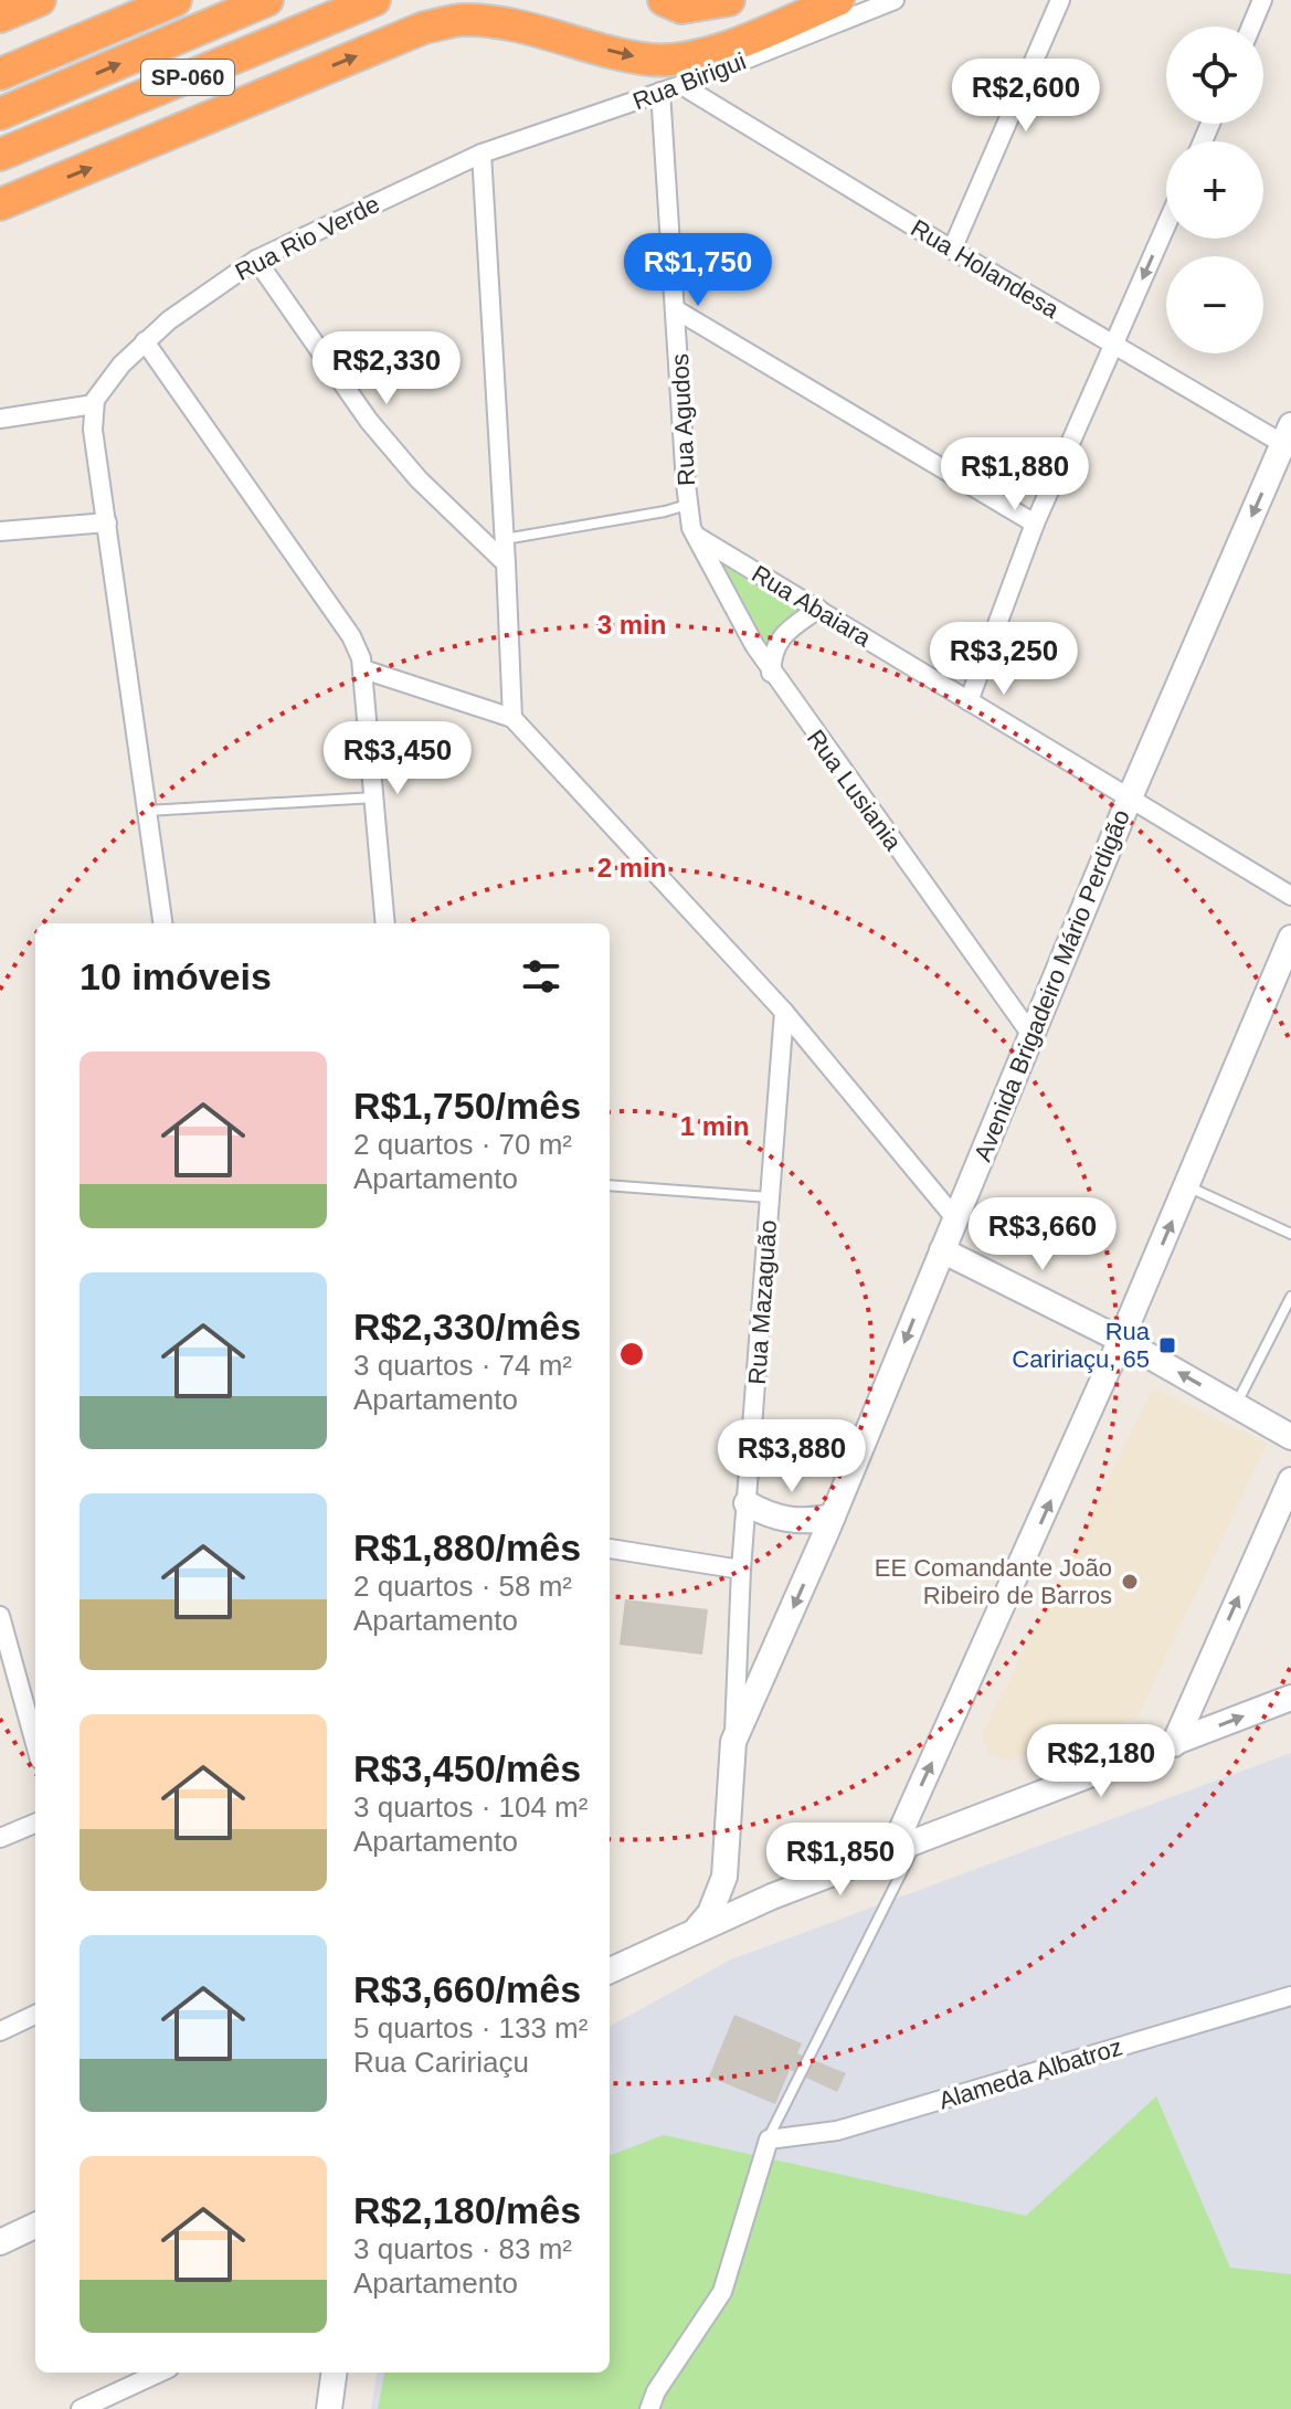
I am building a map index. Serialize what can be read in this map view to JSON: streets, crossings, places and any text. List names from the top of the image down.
{
  "streets": {
    "highway": ["SP-060"],
    "main road": ["Avenida Brigadeiro Mário Perdigão", "Rua Mazaguão"],
    "street": [
      "Rua Birigui",
      "Rua Rio Verde",
      "Rua Holandesa",
      "Rua Agudos",
      "Rua Abaiara",
      "Rua Lusiania",
      "Alameda Albatroz"
    ]
  },
  "crossings": [
    ["Rua Birigui", "Rua Rio Verde"],
    ["Rua Birigui", "Rua Holandesa"],
    ["Rua Birigui", "Rua Agudos"],
    ["Rua Holandesa", "Avenida Brigadeiro Mário Perdigão"],
    ["Rua Agudos", "Rua Abaiara"],
    ["Rua Agudos", "Rua Lusiania"],
    ["Rua Abaiara", "Rua Lusiania"],
    ["Rua Abaiara", "Avenida Brigadeiro Mário Perdigão"],
    ["Rua Lusiania", "Avenida Brigadeiro Mário Perdigão"],
    ["Avenida Brigadeiro Mário Perdigão", "Rua Mazaguão"]
  ],
  "places": {
    "transit": ["Rua Caririaçu, 65"],
    "other": ["EE Comandante João Ribeiro de Barros"]
  },
  "page": {
    "map_buttons": ["+", "−"],
    "price": [
      "R$2,600",
      "R$1,750",
      "R$2,330",
      "R$1,880",
      "R$3,250",
      "R$3,450",
      "R$3,660",
      "R$3,880",
      "R$2,180",
      "R$1,850"
    ],
    "heading": "10 imóveis",
    "list": [
      {
        "name": "R$1,750/mês",
        "note": "2 quartos · 70 m² · Apartamento"
      },
      {
        "name": "R$2,330/mês",
        "note": "3 quartos · 74 m² · Apartamento"
      },
      {
        "name": "R$1,880/mês",
        "note": "2 quartos · 58 m² · Apartamento"
      },
      {
        "name": "R$3,450/mês",
        "note": "3 quartos · 104 m² · Apartamento"
      },
      {
        "name": "R$3,660/mês",
        "note": "5 quartos · 133 m² · Rua Caririaçu"
      },
      {
        "name": "R$2,180/mês",
        "note": "3 quartos · 83 m² · Apartamento"
      }
    ]
  },
  "rings": ["3 min", "2 min", "1 min"]
}
